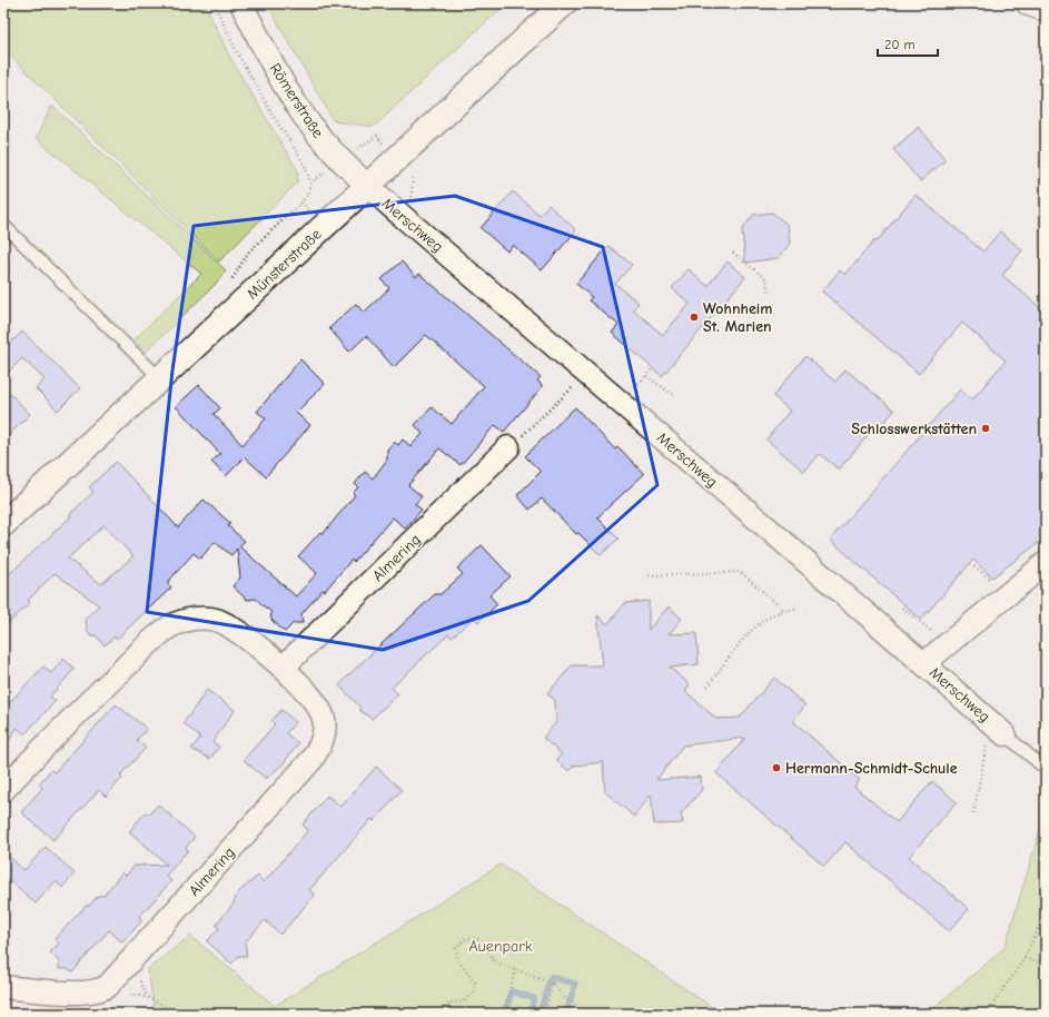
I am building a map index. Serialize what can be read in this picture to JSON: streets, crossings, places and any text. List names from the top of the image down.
{
  "streets": {
    "main road": ["Münsterstraße"],
    "street": ["Römerstraße", "Merschweg", "Almering"]
  },
  "crossings": [
    ["Römerstraße", "Merschweg"],
    ["Römerstraße", "Münsterstraße"],
    ["Merschweg", "Münsterstraße"]
  ],
  "parks": ["Auenpark"],
  "places": ["Wohnheim St. Marien", "Schlosswerkstätten", "Hermann-Schmidt-Schule"],
  "scale_bar": "20 m"
}
